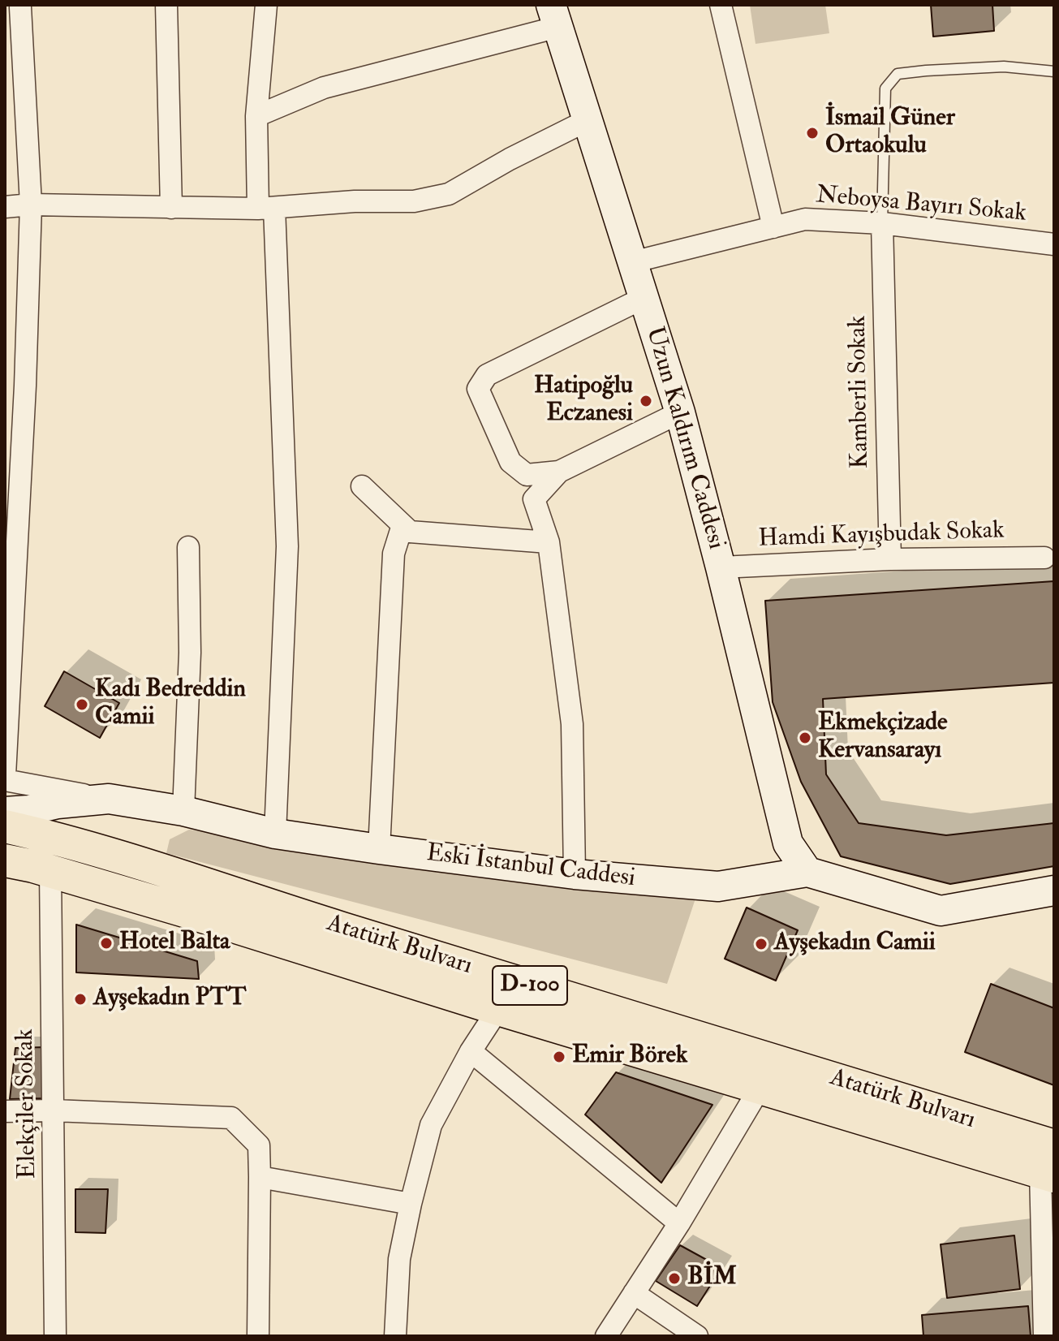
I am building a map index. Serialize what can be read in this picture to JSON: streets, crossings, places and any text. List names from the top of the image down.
{
  "streets": {
    "main road": [
      "Uzun Kaldırım Caddesi",
      "Eski İstanbul Caddesi",
      "Atatürk Bulvarı",
      "D-100"
    ],
    "street": [
      "Neboysa Bayırı Sokak",
      "Kamberli Sokak",
      "Hamdi Kayışbudak Sokak",
      "Elekçiler Sokak"
    ]
  },
  "crossings": [
    ["Neboysa Bayırı Sokak", "Kamberli Sokak"],
    ["Neboysa Bayırı Sokak", "Uzun Kaldırım Caddesi"],
    ["Kamberli Sokak", "Hamdi Kayışbudak Sokak"],
    ["Uzun Kaldırım Caddesi", "Hamdi Kayışbudak Sokak"],
    ["Uzun Kaldırım Caddesi", "Eski İstanbul Caddesi"],
    ["Atatürk Bulvarı", "Elekçiler Sokak"]
  ],
  "places": [
    "İsmail Güner Ortaokulu",
    "Hatipoğlu Eczanesi",
    "Kadı Bedreddin Camii",
    "Ekmekçizade Kervansarayı",
    "Hotel Balta",
    "Ayşekadın Camii",
    "Ayşekadın PTT",
    "Emir Börek",
    "BİM"
  ]
}
